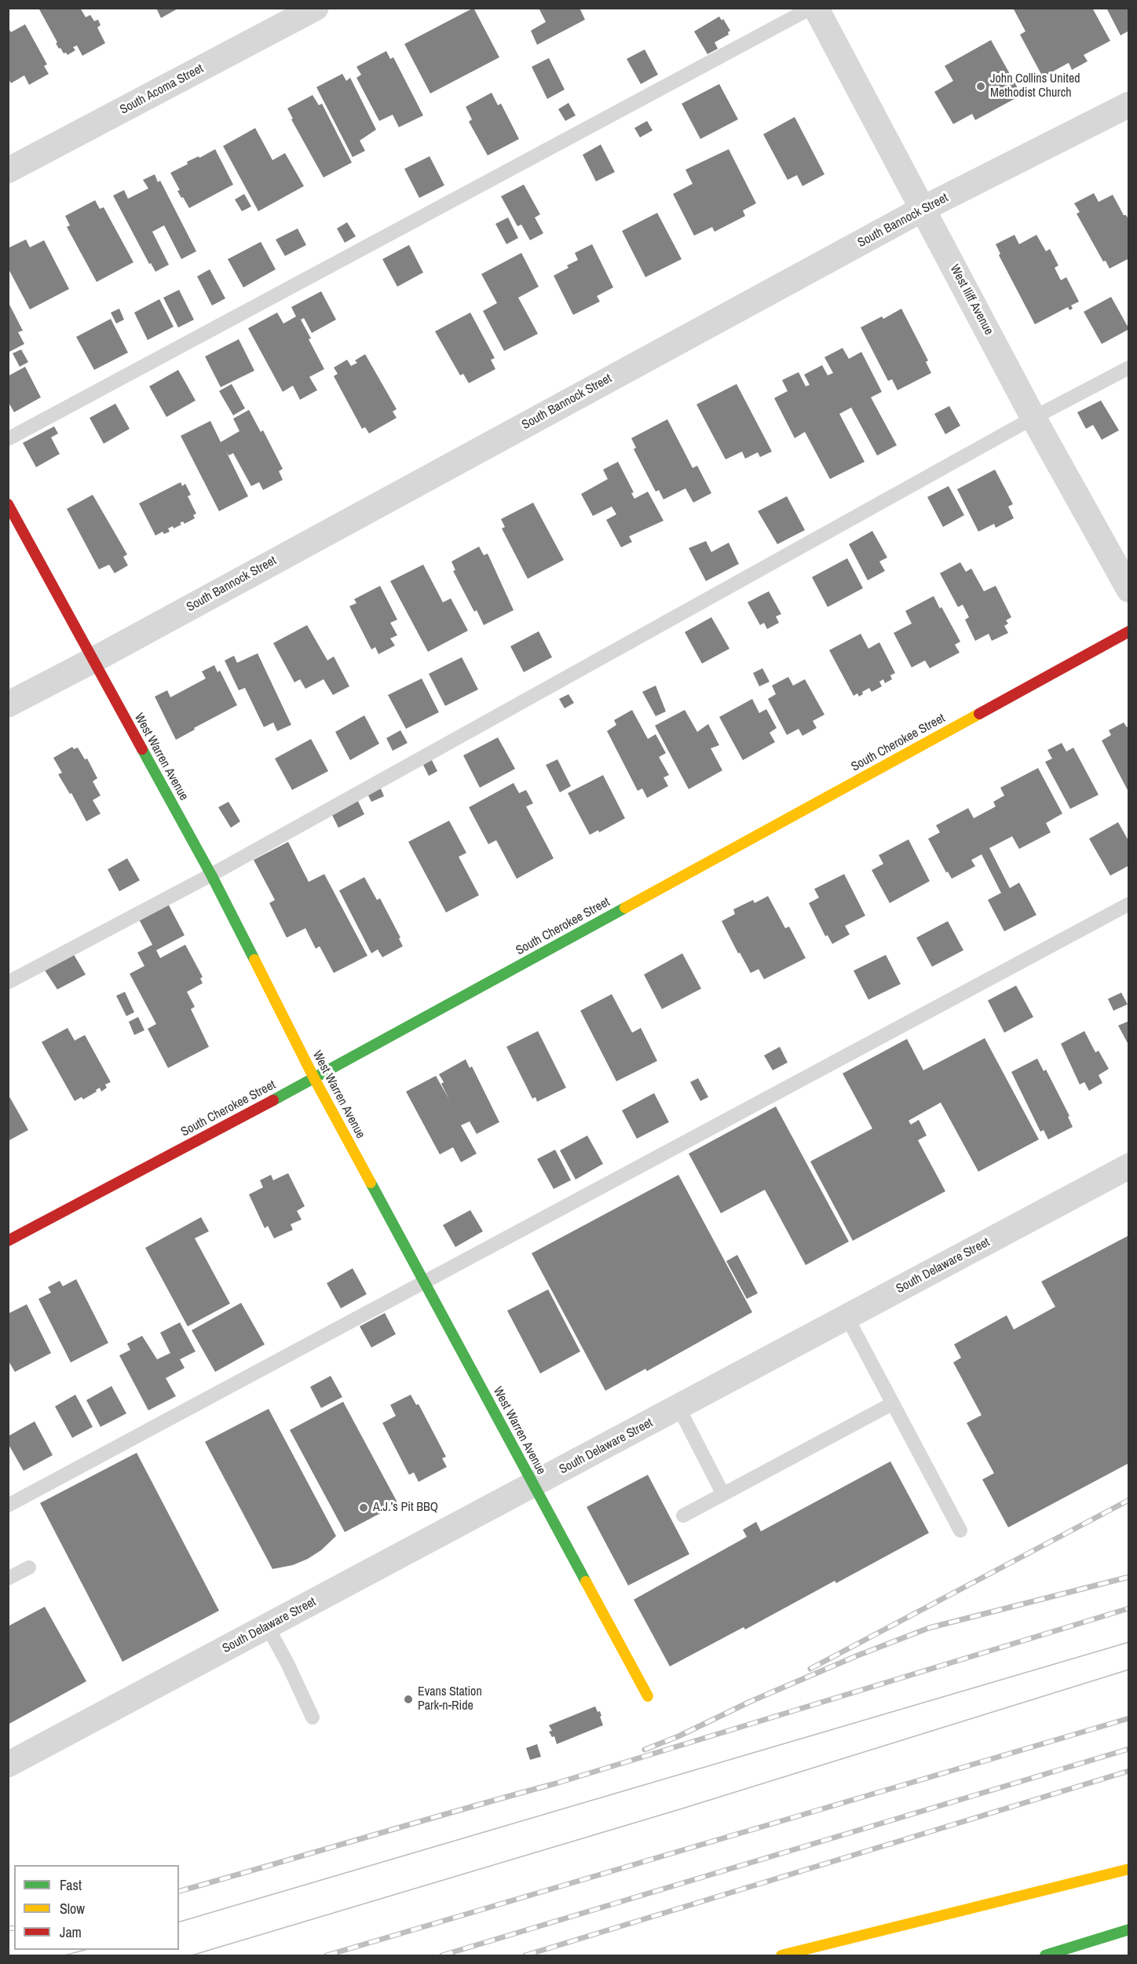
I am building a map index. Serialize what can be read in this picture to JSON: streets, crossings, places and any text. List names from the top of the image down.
{
  "streets": {
    "main road": ["South Cherokee Street", "West Warren Avenue"],
    "street": [
      "South Acoma Street",
      "South Bannock Street",
      "West Iliff Avenue",
      "South Delaware Street"
    ]
  },
  "crossings": [
    ["South Bannock Street", "West Iliff Avenue"],
    ["South Bannock Street", "West Warren Avenue"],
    ["South Cherokee Street", "West Warren Avenue"],
    ["West Warren Avenue", "South Delaware Street"]
  ],
  "places": ["John Collins United Methodist Church", "A.J.’s Pit BBQ", "Evans Station Park-n-Ride"],
  "legend": ["Fast", "Slow", "Jam"]
}
